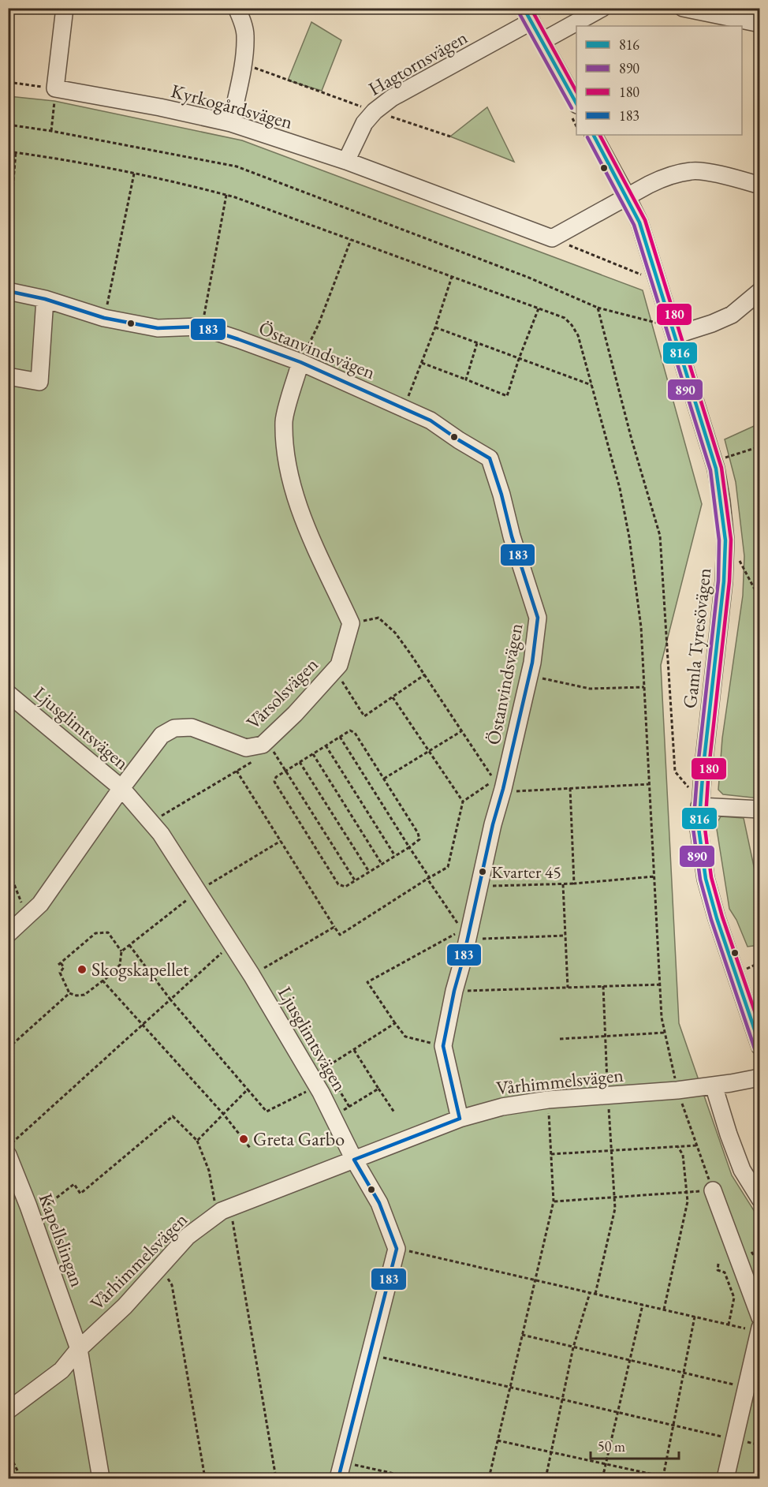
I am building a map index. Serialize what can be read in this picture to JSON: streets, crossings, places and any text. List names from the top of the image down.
{
  "streets": {
    "street": [
      "Hagtornsvägen",
      "Kyrkogårdsvägen",
      "Östanvindsvägen",
      "Gamla Tyresövägen",
      "Vårsolsvägen",
      "Ljusglimtsvägen",
      "Vårhimmelsvägen",
      "Kapellslingan"
    ]
  },
  "crossings": [
    ["Hagtornsvägen", "Kyrkogårdsvägen"],
    ["Östanvindsvägen", "Vårhimmelsvägen"],
    ["Vårsolsvägen", "Ljusglimtsvägen"],
    ["Ljusglimtsvägen", "Vårhimmelsvägen"],
    ["Vårhimmelsvägen", "Kapellslingan"]
  ],
  "places": ["Kvarter 45", "Skogskapellet", "Greta Garbo"],
  "lines": [
    "transit line 816",
    "transit line 180",
    "transit line 890",
    "transit line 183"
  ],
  "legend": [
    "816",
    "890",
    "180",
    "183"
  ],
  "scale_bar": "50 m"
}
